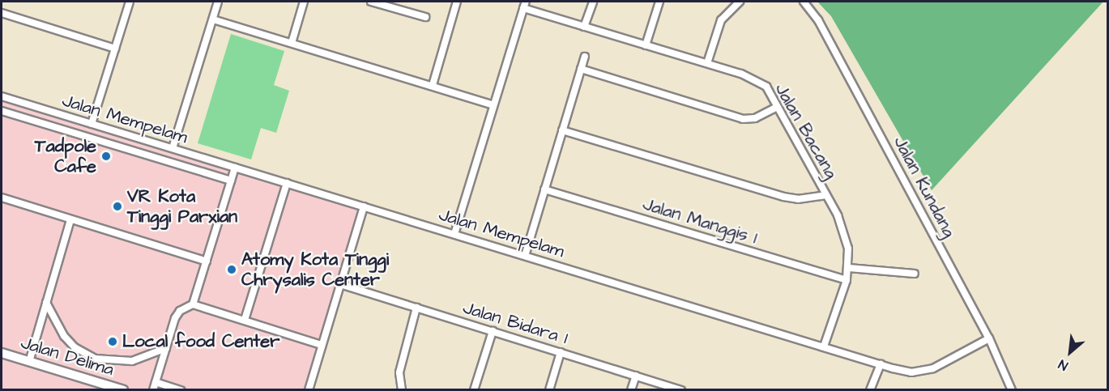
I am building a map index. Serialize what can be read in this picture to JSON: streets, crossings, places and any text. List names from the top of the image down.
{
  "streets": {
    "street": [
      "Jalan Mempelam",
      "Jalan Bacang",
      "Jalan Kundang",
      "Jalan Manggis 1",
      "Jalan Bidara 1",
      "Jalan Delima"
    ]
  },
  "crossings": [
    ["Jalan Mempelam", "Jalan Bacang"],
    ["Jalan Mempelam", "Jalan Kundang"],
    ["Jalan Bacang", "Jalan Manggis 1"]
  ],
  "places": [
    "Tadpole Cafe",
    "VR Kota Tinggi Parxian",
    "Atomy Kota Tinggi Chrysalis Center",
    "Local food Center"
  ],
  "north": "bottom left"
}
